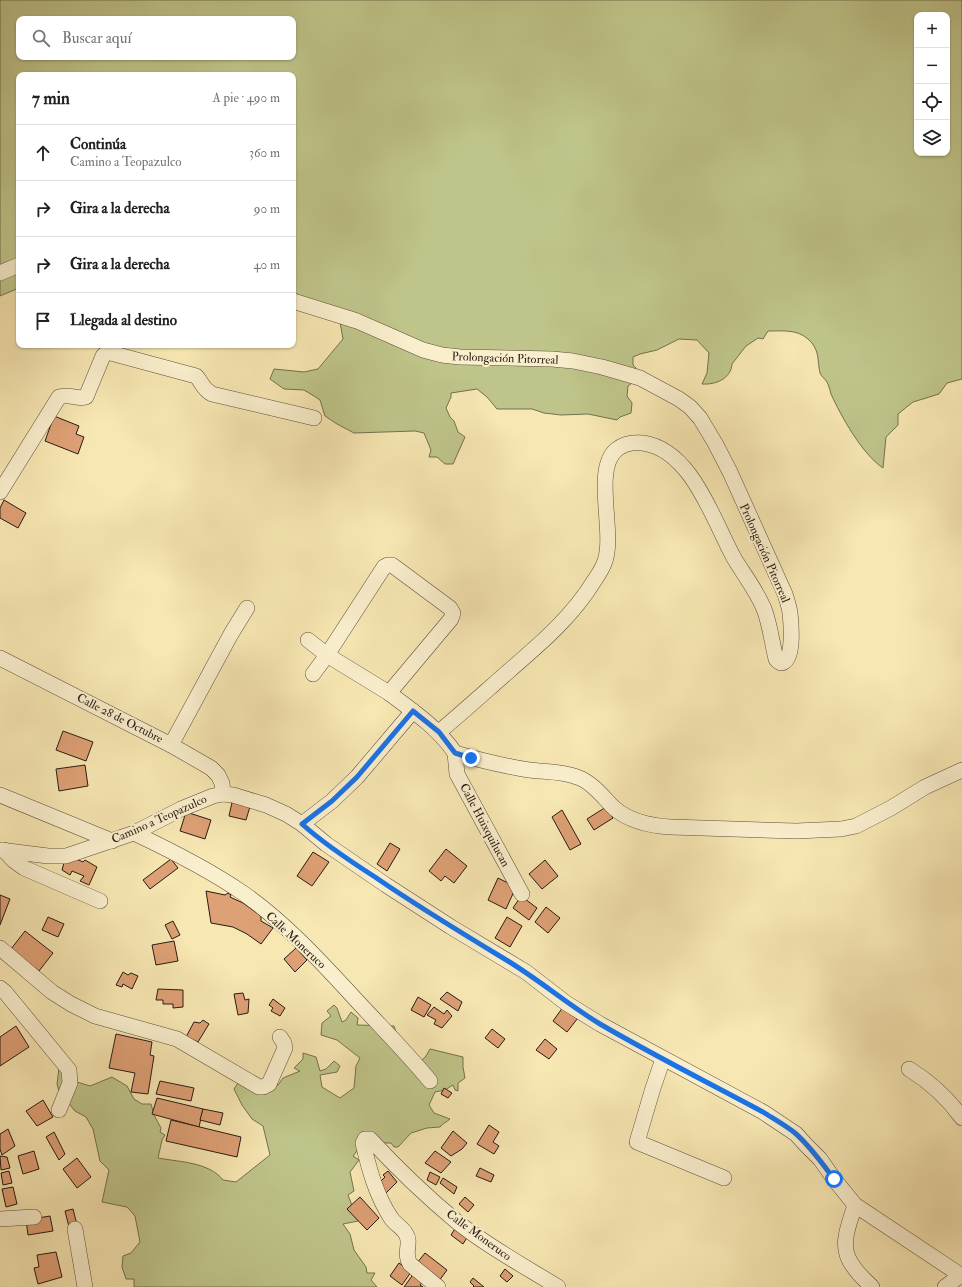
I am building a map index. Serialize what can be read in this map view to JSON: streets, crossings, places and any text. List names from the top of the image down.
{
  "streets": {
    "street": [
      "Prolongación Pitorreal",
      "Calle 28 de Octubre",
      "Camino a Teopazulco",
      "Calle Huixquilucan",
      "Calle Moneruco"
    ]
  },
  "crossings": [
    ["Calle 28 de Octubre", "Camino a Teopazulco"],
    ["Camino a Teopazulco", "Calle Moneruco"]
  ],
  "page": {
    "map_buttons": ["+", "−"],
    "search": "Buscar aquí",
    "heading": ["7 min", "A pie · 490 m"],
    "list": [
      ["Continúa", "Camino a Teopazulco", "360 m"],
      ["Gira a la derecha", "90 m"],
      ["Gira a la derecha", "40 m"],
      "Llegada al destino"
    ]
  }
}
